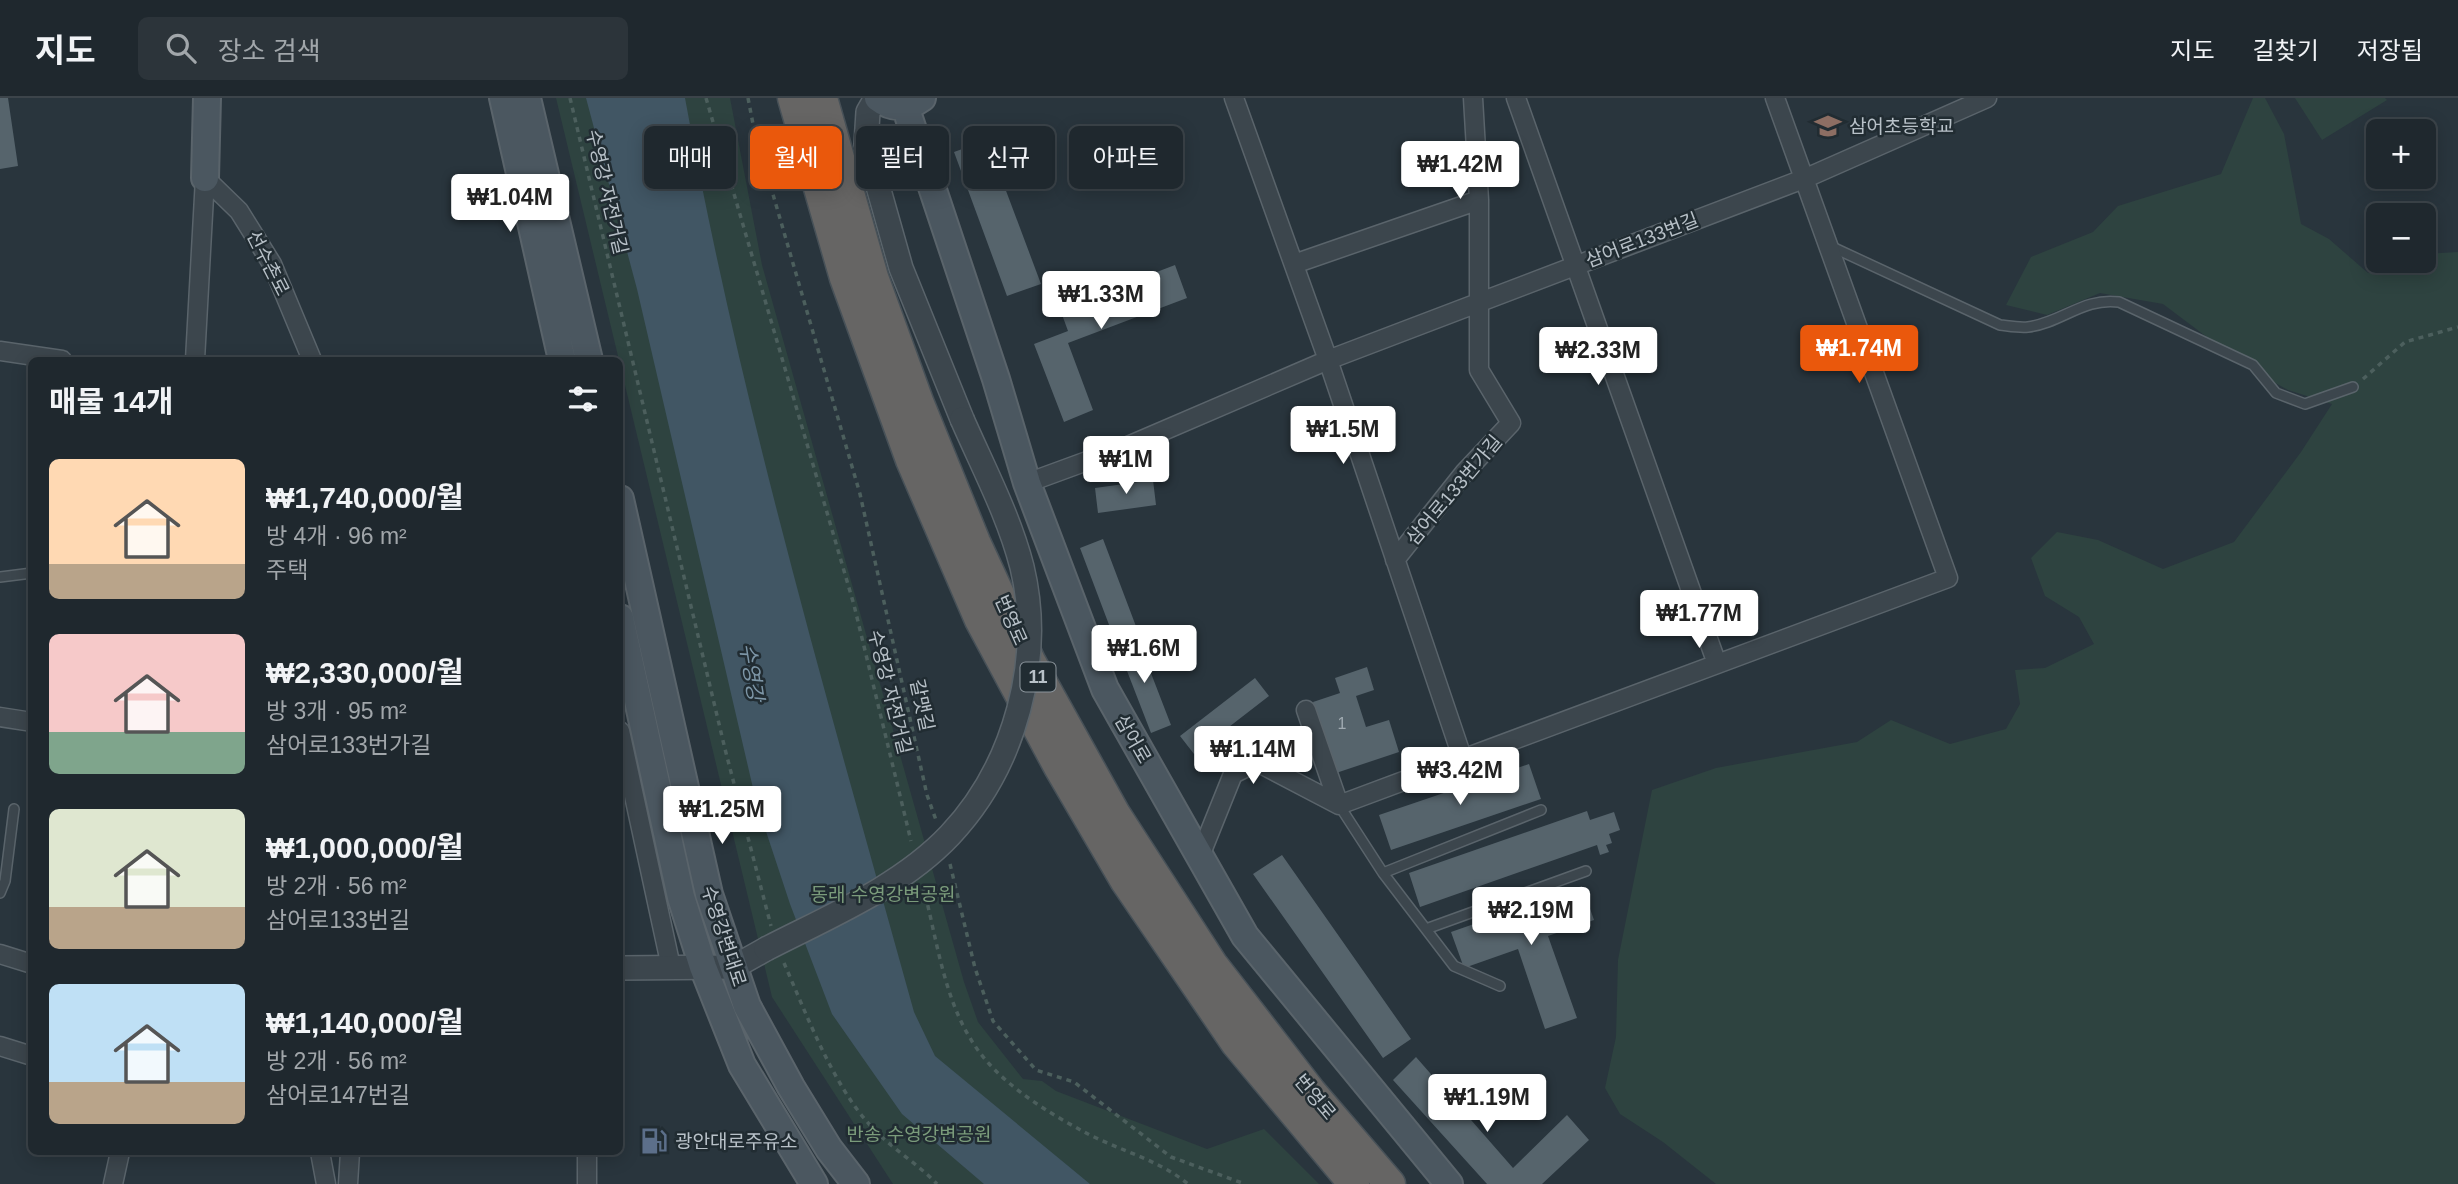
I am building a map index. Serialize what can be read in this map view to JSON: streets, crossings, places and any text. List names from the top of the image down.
{
  "streets": {
    "highway": ["번영로", "11"],
    "main road": ["삼어로", "수영강변대로"],
    "street": ["삼어로133번길", "선수촌로", "삼어로133번가길"],
    "path": ["수영강 자전거길", "갈맷길"]
  },
  "crossings": [
    ["삼어로133번길", "삼어로133번가길"],
    ["삼어로133번길", "삼어로"]
  ],
  "water": ["수영강"],
  "parks": ["동래 수영강변공원", "반송 수영강변공원"],
  "places": {
    "school or university": ["삼어초등학교"],
    "fuel station": ["광안대로주유소"]
  },
  "house_numbers": ["1"],
  "page": {
    "header": "지도",
    "search": "장소 검색",
    "nav": ["지도", "길찾기", "저장됨"],
    "map_buttons": ["+", "−"],
    "chip": [
      "매매",
      "월세",
      "필터",
      "신규",
      "아파트"
    ],
    "price": [
      "₩1.42M",
      "₩1.04M",
      "₩1.33M",
      "₩1.74M",
      "₩2.33M",
      "₩1.5M",
      "₩1M",
      "₩1.77M",
      "₩1.6M",
      "₩1.14M",
      "₩3.42M",
      "₩1.25M",
      "₩2.19M",
      "₩1.19M"
    ],
    "heading": "매물 14개",
    "list": [
      {
        "name": "₩1,740,000/월",
        "note": "방 4개 · 96 m² · 주택"
      },
      {
        "name": "₩2,330,000/월",
        "note": "방 3개 · 95 m² · 삼어로133번가길"
      },
      {
        "name": "₩1,000,000/월",
        "note": "방 2개 · 56 m² · 삼어로133번길"
      },
      {
        "name": "₩1,140,000/월",
        "note": "방 2개 · 56 m² · 삼어로147번길"
      }
    ]
  }
}
